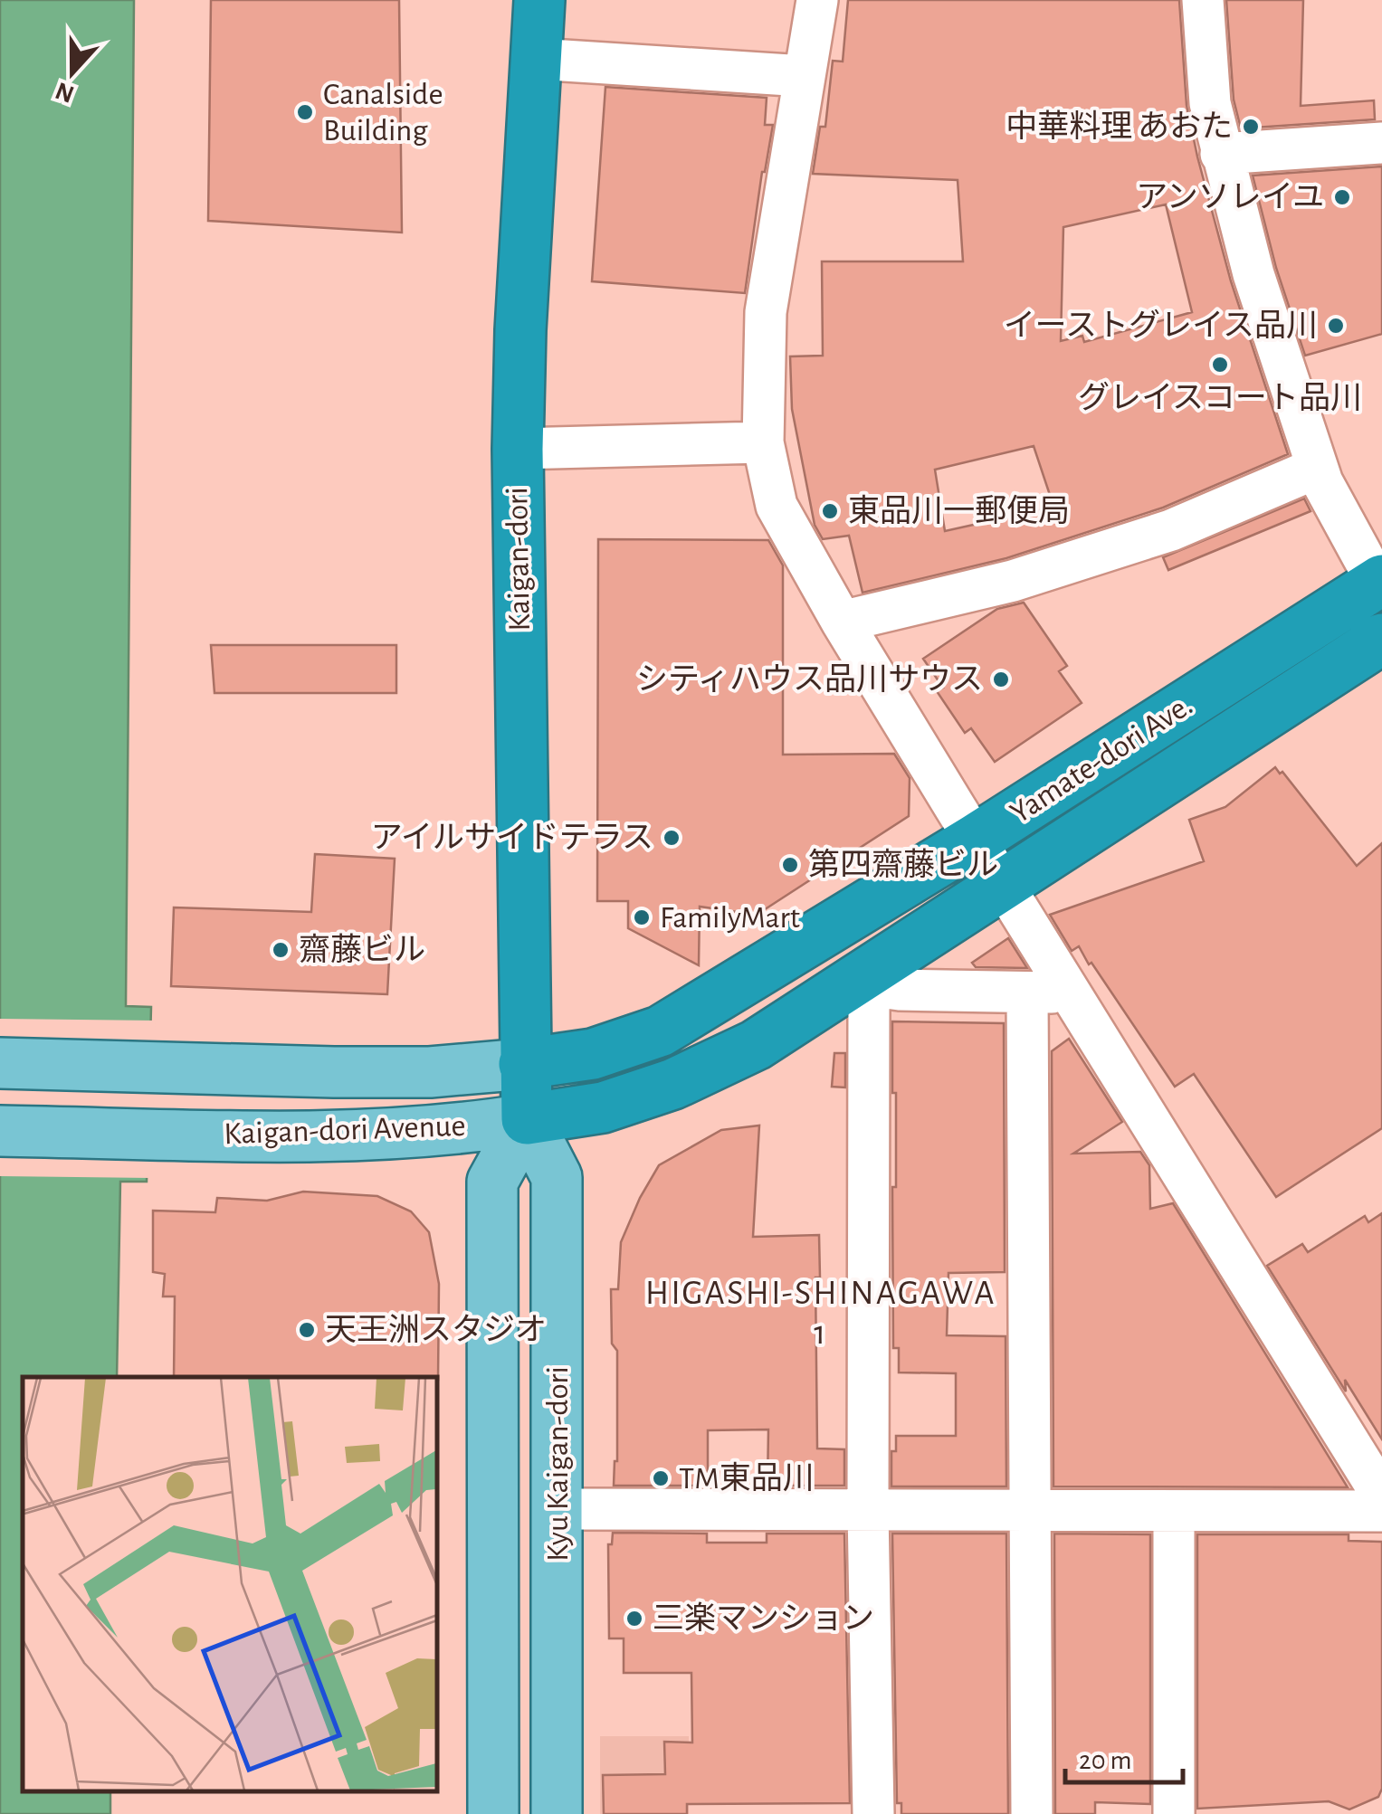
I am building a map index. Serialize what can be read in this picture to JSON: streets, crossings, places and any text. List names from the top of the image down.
{
  "streets": {
    "highway": ["Kaigan-dori", "Yamate-dori Ave."],
    "main road": ["Kaigan-dori Avenue", "Kyu Kaigan-dori"]
  },
  "crossings": [
    ["Kaigan-dori", "Yamate-dori Ave."],
    ["Kaigan-dori", "Kaigan-dori Avenue"],
    ["Kaigan-dori", "Kyu Kaigan-dori"],
    ["Yamate-dori Ave.", "Kaigan-dori Avenue"],
    ["Yamate-dori Ave.", "Kyu Kaigan-dori"],
    ["Kaigan-dori Avenue", "Kyu Kaigan-dori"]
  ],
  "districts": ["HIGASHI-SHINAGAWA 1"],
  "places": [
    "Canalside Building",
    "中華料理 あおた",
    "アンソレイユ",
    "イーストグレイス品川",
    "グレイスコート品川",
    "東品川一郵便局",
    "シティハウス品川サウス",
    "アイルサイドテラス",
    "第四齋藤ビル",
    "FamilyMart",
    "齋藤ビル",
    "天王洲スタジオ",
    "TM東品川",
    "三楽マンション"
  ],
  "scale_bar": "20 m",
  "north": "bottom"
}
